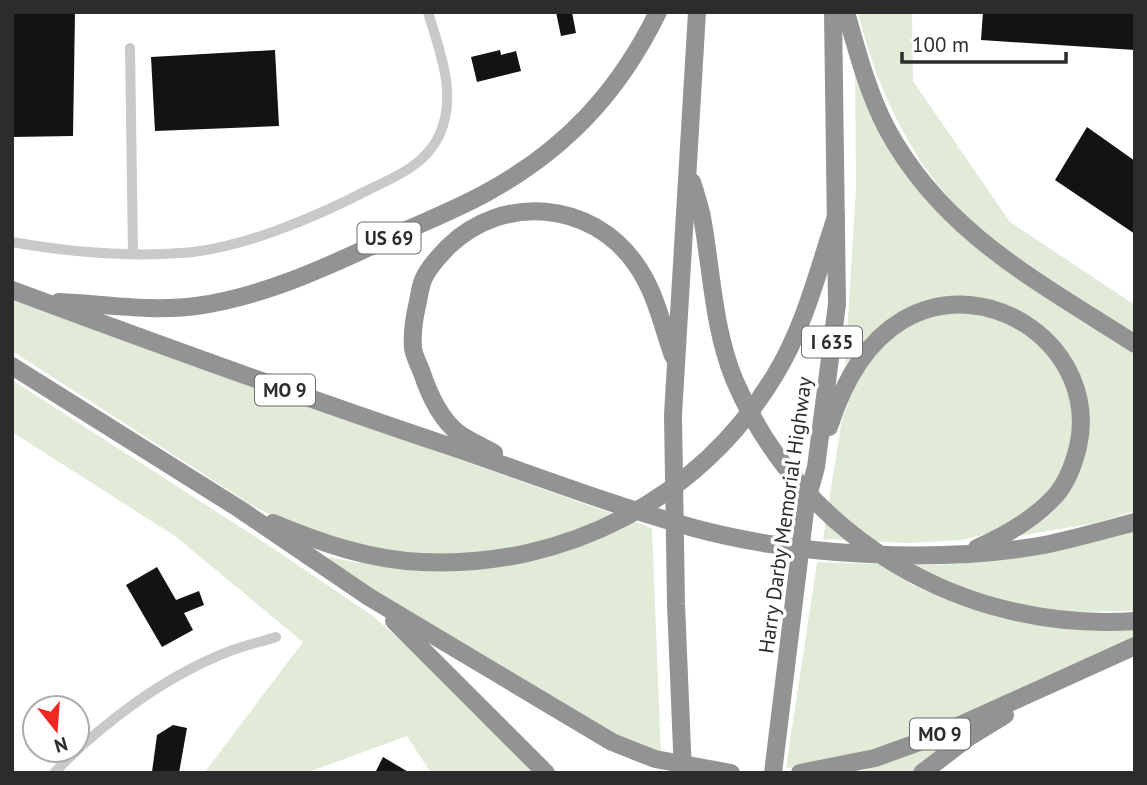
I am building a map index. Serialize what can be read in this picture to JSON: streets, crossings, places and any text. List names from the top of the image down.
{
  "streets": {
    "highway": [
      "US 69",
      "I 635",
      "MO 9",
      "Harry Darby Memorial Highway"
    ]
  },
  "crossings": [
    ["US 69", "MO 9"]
  ],
  "scale_bar": "100 m",
  "north": "bottom"
}
